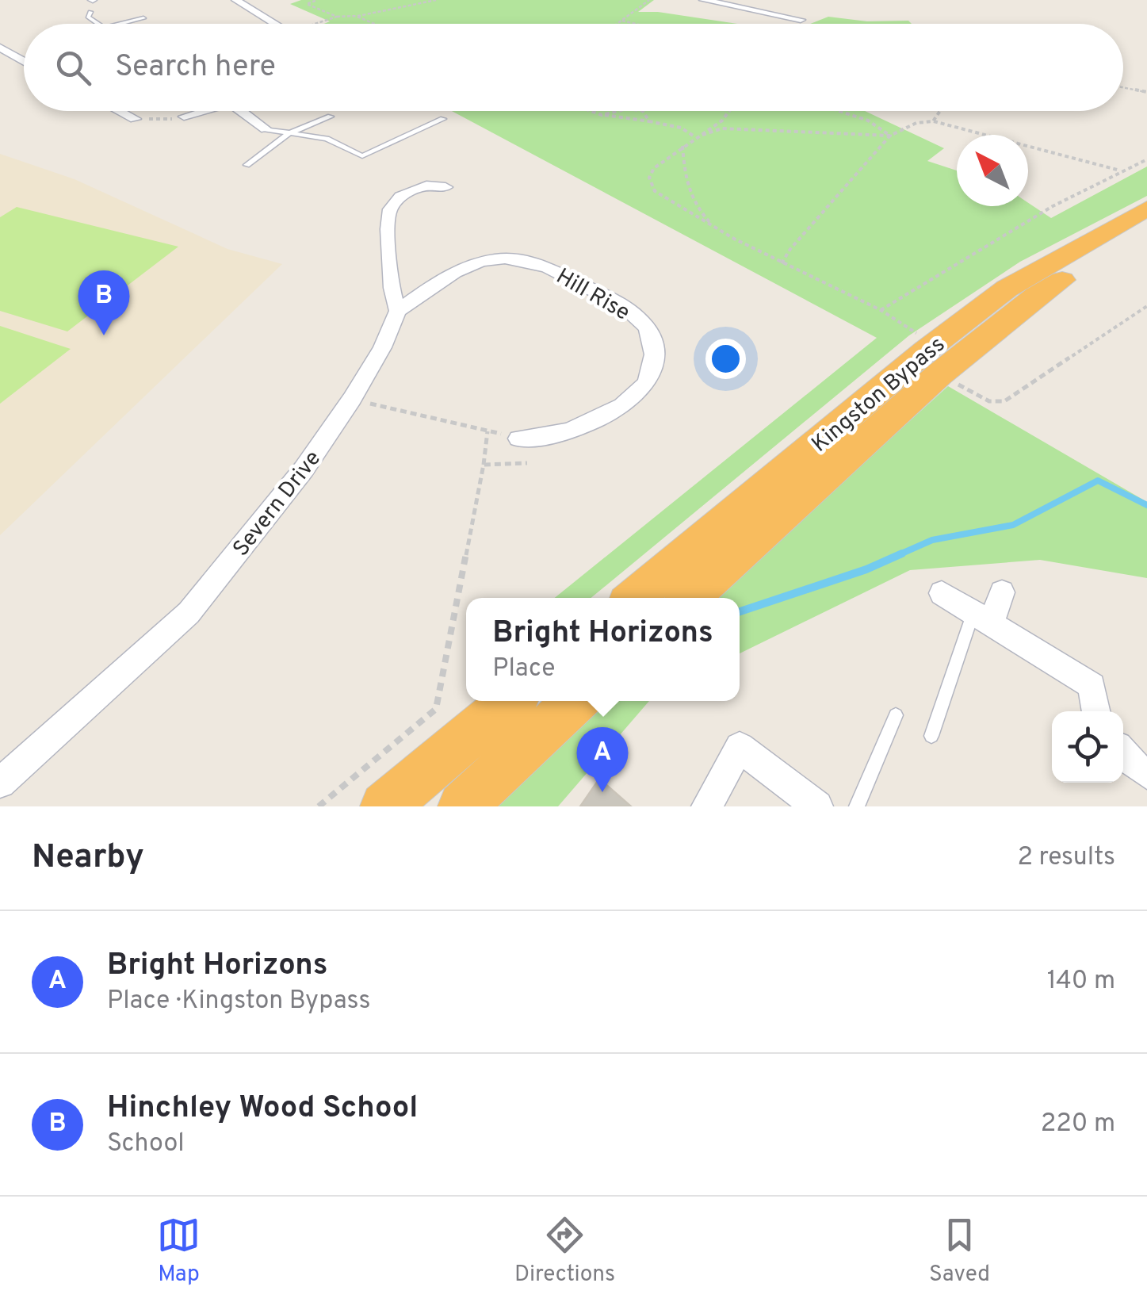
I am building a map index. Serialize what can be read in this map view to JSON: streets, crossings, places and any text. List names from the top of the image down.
{
  "streets": {
    "highway": ["Kingston Bypass"],
    "street": ["Hill Rise", "Severn Drive"]
  },
  "crossings": [
    ["Hill Rise", "Severn Drive"]
  ],
  "north": "top left",
  "page": {
    "search": "Search here",
    "pins": ["B", "A"],
    "popup": ["Bright Horizons", "Place"],
    "heading": ["Nearby", "2 results"],
    "list": [
      {
        "mark": "A",
        "name": "Bright Horizons",
        "note": "Place · Kingston Bypass",
        "value": "140 m"
      },
      {
        "mark": "B",
        "name": "Hinchley Wood School",
        "note": "School",
        "value": "220 m"
      }
    ],
    "nav": ["Map", "Directions", "Saved"]
  }
}
